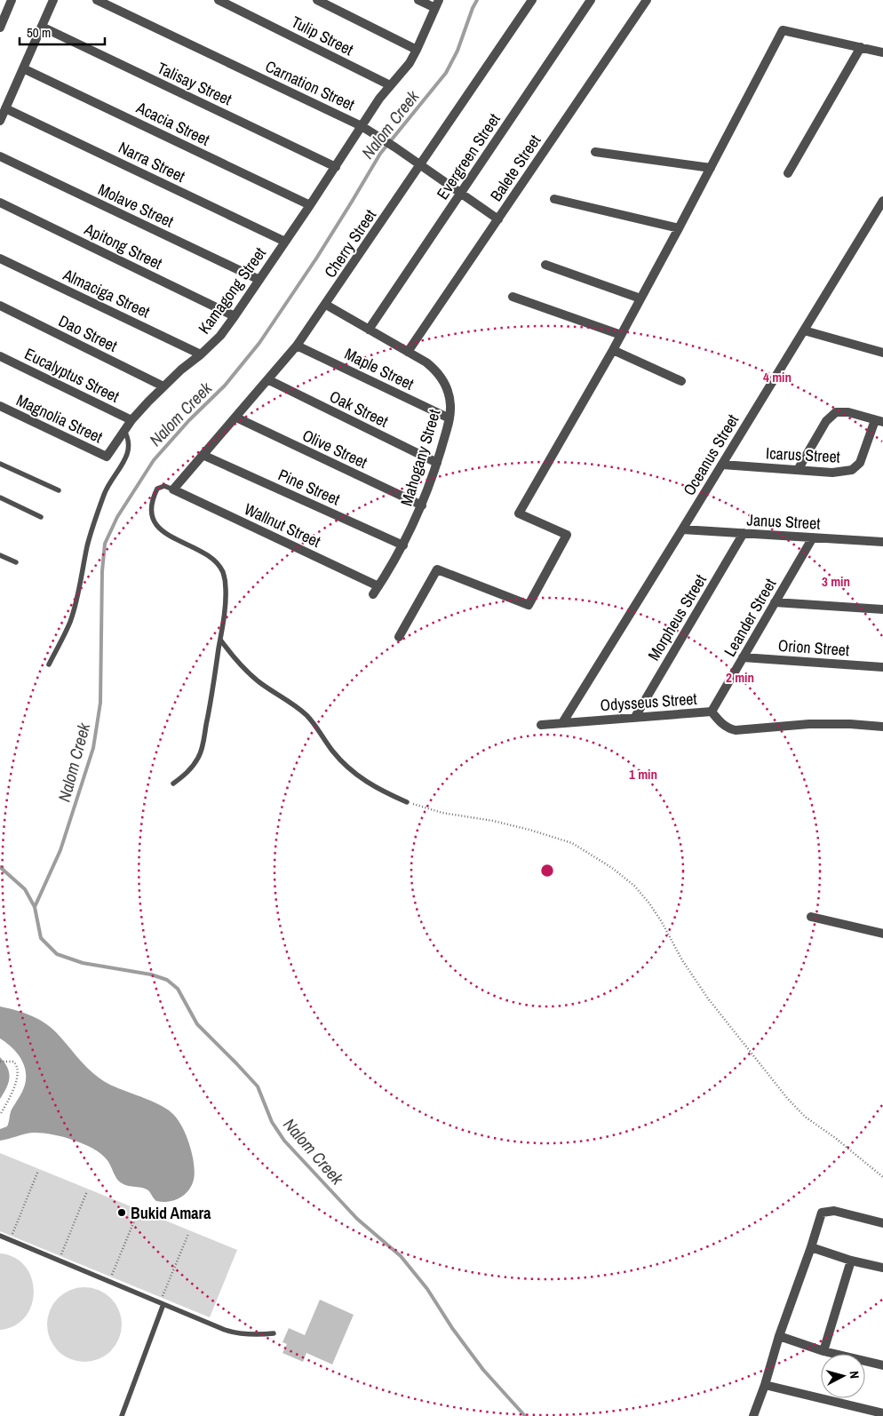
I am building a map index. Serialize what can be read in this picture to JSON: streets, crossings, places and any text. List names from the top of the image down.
{
  "streets": {
    "street": [
      "Tulip Street",
      "Talisay Street",
      "Carnation Street",
      "Acacia Street",
      "Evergreen Street",
      "Narra Street",
      "Balete Street",
      "Molave Street",
      "Cherry Street",
      "Apitong Street",
      "Kamagong Street",
      "Almaciga Street",
      "Dao Street",
      "Maple Street",
      "Eucalyptus Street",
      "Oak Street",
      "Magnolia Street",
      "Olive Street",
      "Oceanus Street",
      "Icarus Street",
      "Mahogany Street",
      "Pine Street",
      "Janus Street",
      "Wallnut Street",
      "Morpheus Street",
      "Leander Street",
      "Orion Street",
      "Odysseus Street"
    ]
  },
  "crossings": [
    ["Tulip Street", "Kamagong Street"],
    ["Talisay Street", "Kamagong Street"],
    ["Carnation Street", "Evergreen Street"],
    ["Carnation Street", "Balete Street"],
    ["Carnation Street", "Cherry Street"],
    ["Carnation Street", "Kamagong Street"],
    ["Acacia Street", "Kamagong Street"],
    ["Evergreen Street", "Mahogany Street"],
    ["Narra Street", "Kamagong Street"],
    ["Balete Street", "Mahogany Street"],
    ["Molave Street", "Kamagong Street"],
    ["Cherry Street", "Maple Street"],
    ["Cherry Street", "Oak Street"],
    ["Cherry Street", "Olive Street"],
    ["Cherry Street", "Mahogany Street"],
    ["Cherry Street", "Pine Street"],
    ["Cherry Street", "Wallnut Street"],
    ["Apitong Street", "Kamagong Street"],
    ["Kamagong Street", "Almaciga Street"],
    ["Kamagong Street", "Dao Street"],
    ["Kamagong Street", "Eucalyptus Street"],
    ["Kamagong Street", "Magnolia Street"],
    ["Maple Street", "Mahogany Street"],
    ["Oak Street", "Mahogany Street"],
    ["Olive Street", "Mahogany Street"],
    ["Oceanus Street", "Icarus Street"],
    ["Oceanus Street", "Janus Street"],
    ["Oceanus Street", "Odysseus Street"],
    ["Mahogany Street", "Pine Street"],
    ["Mahogany Street", "Wallnut Street"],
    ["Janus Street", "Morpheus Street"],
    ["Janus Street", "Leander Street"],
    ["Morpheus Street", "Odysseus Street"],
    ["Leander Street", "Orion Street"],
    ["Leander Street", "Odysseus Street"]
  ],
  "water": ["Nalom Creek"],
  "places": ["Bukid Amara"],
  "scale_bar": "50 m",
  "north": "right",
  "rings": [
    "4 min",
    "3 min",
    "2 min",
    "1 min"
  ]
}
